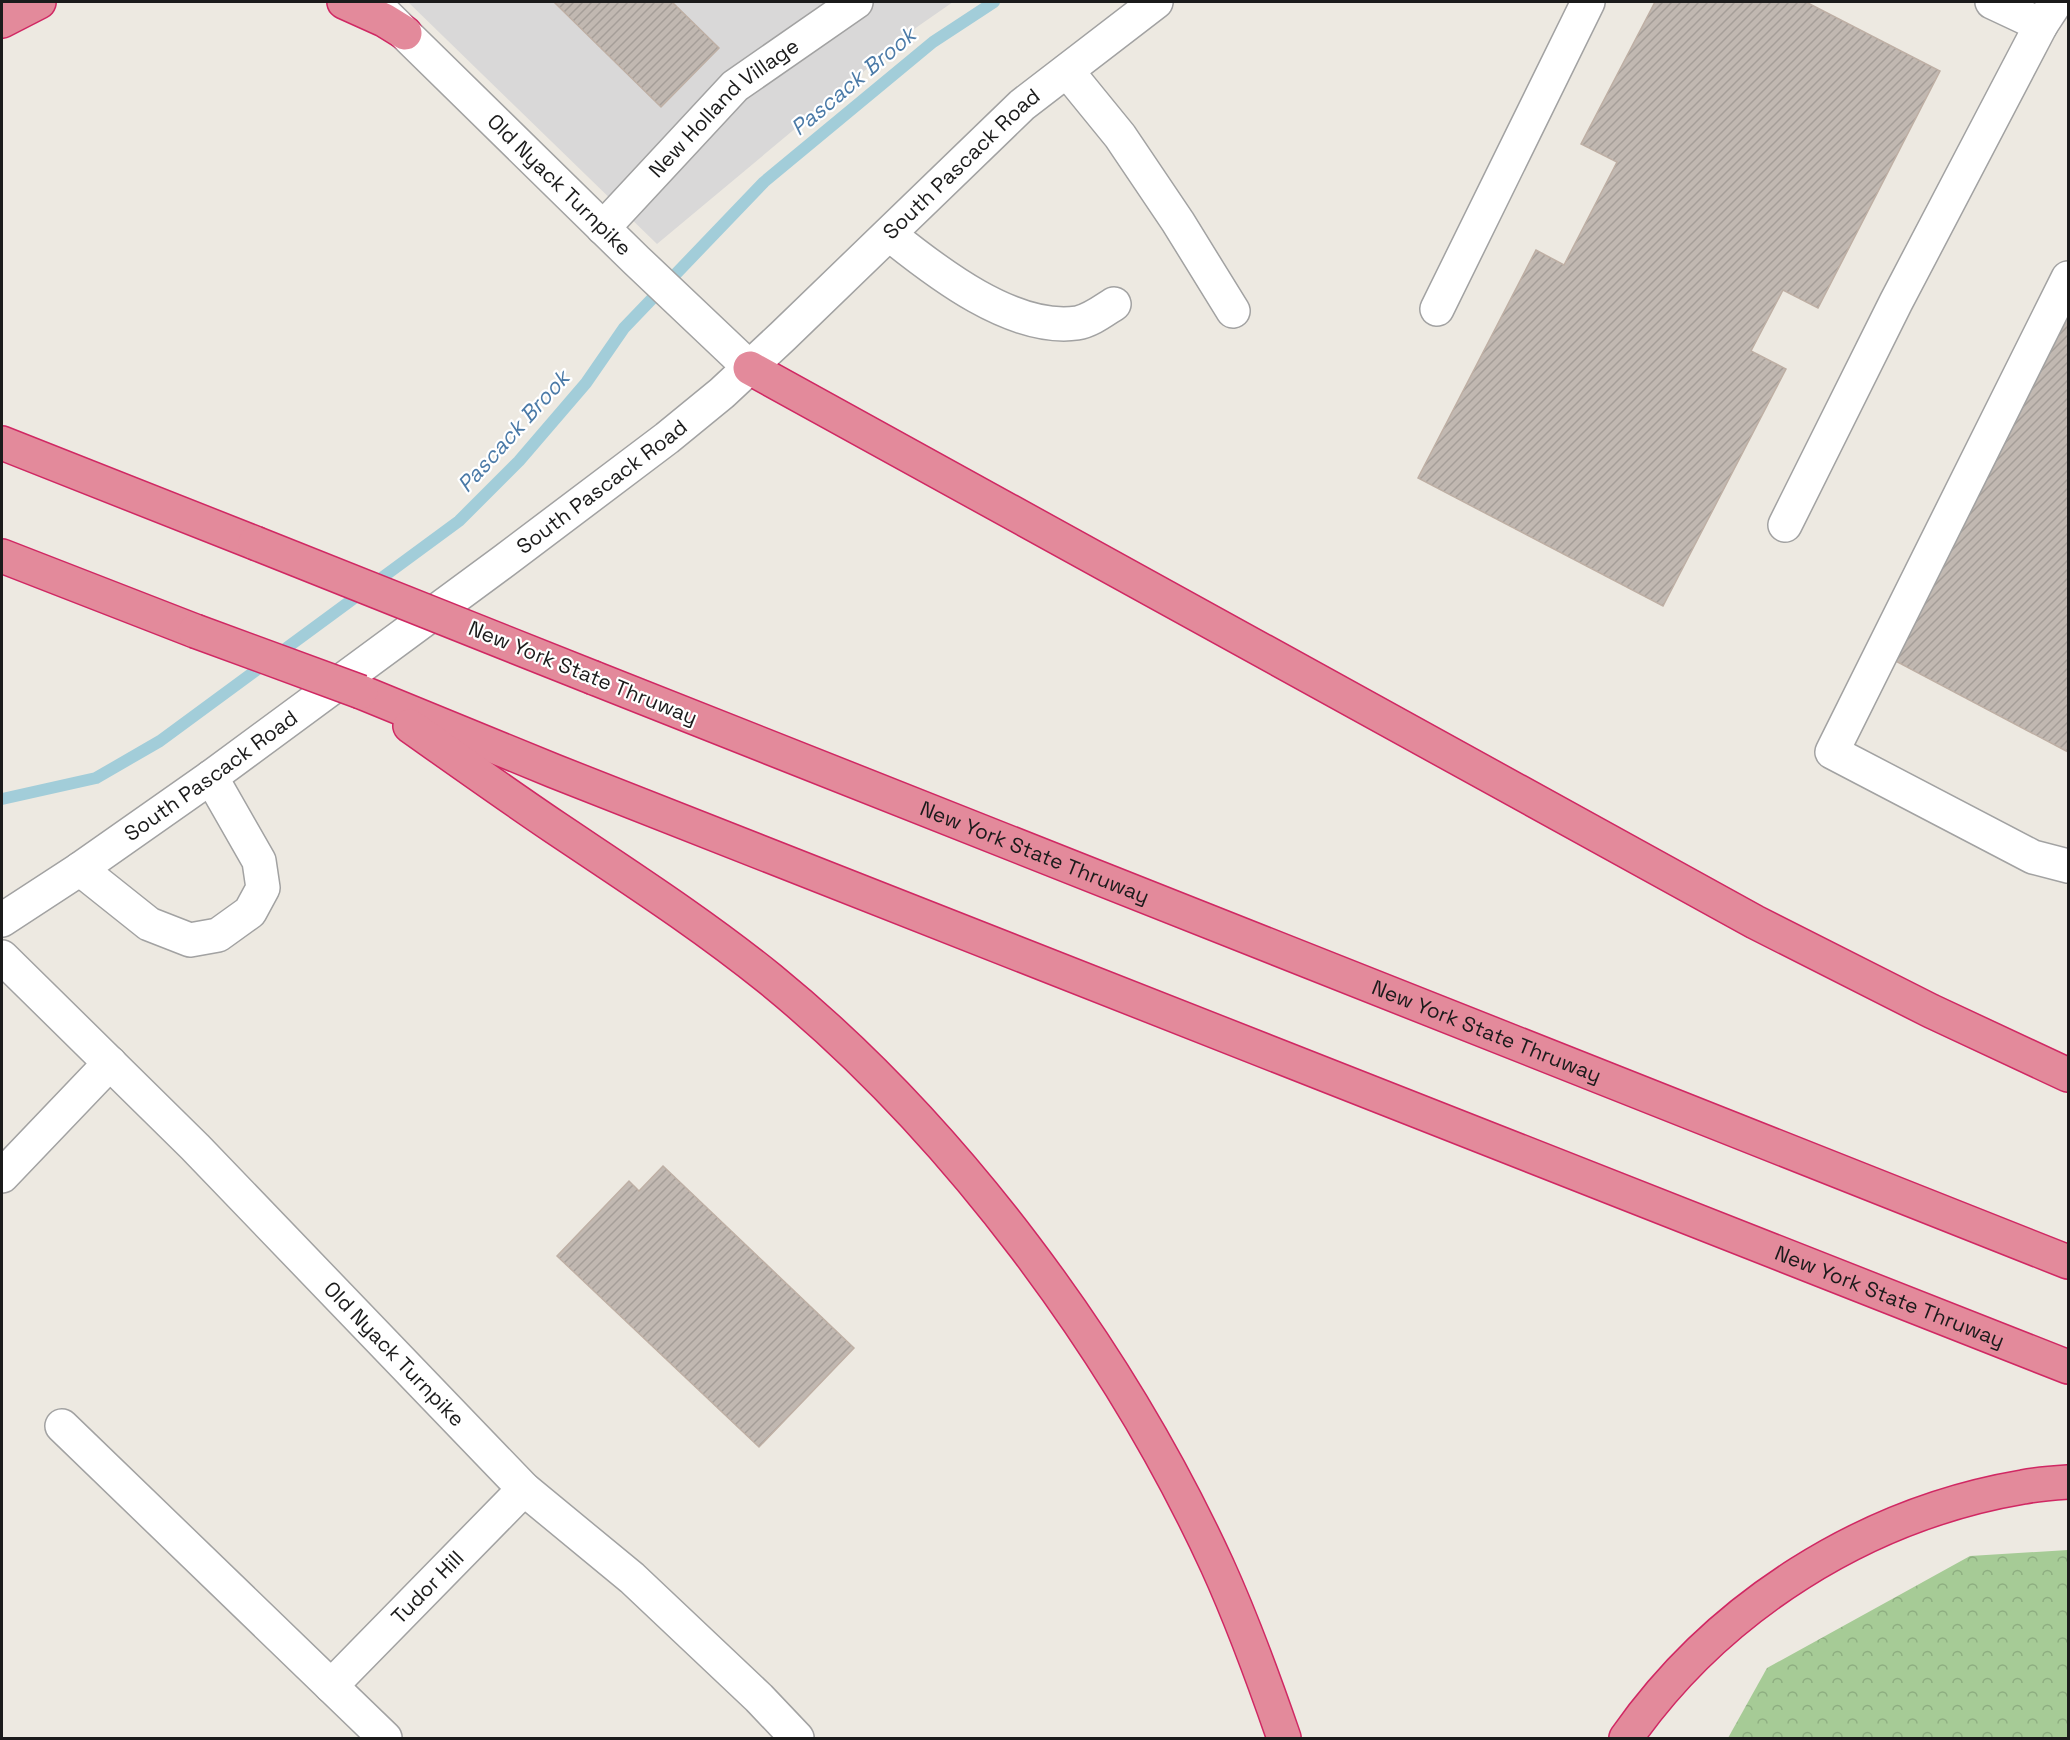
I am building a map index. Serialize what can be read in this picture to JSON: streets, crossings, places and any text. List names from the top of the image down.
{
  "streets": {
    "highway": ["New York State Thruway"],
    "street": [
      "New Holland Village",
      "South Pascack Road",
      "Old Nyack Turnpike",
      "Tudor Hill"
    ]
  },
  "crossings": [
    ["New Holland Village", "Old Nyack Turnpike"],
    ["South Pascack Road", "Old Nyack Turnpike"],
    ["Old Nyack Turnpike", "Tudor Hill"]
  ],
  "water": ["Pascack Brook"]
}
